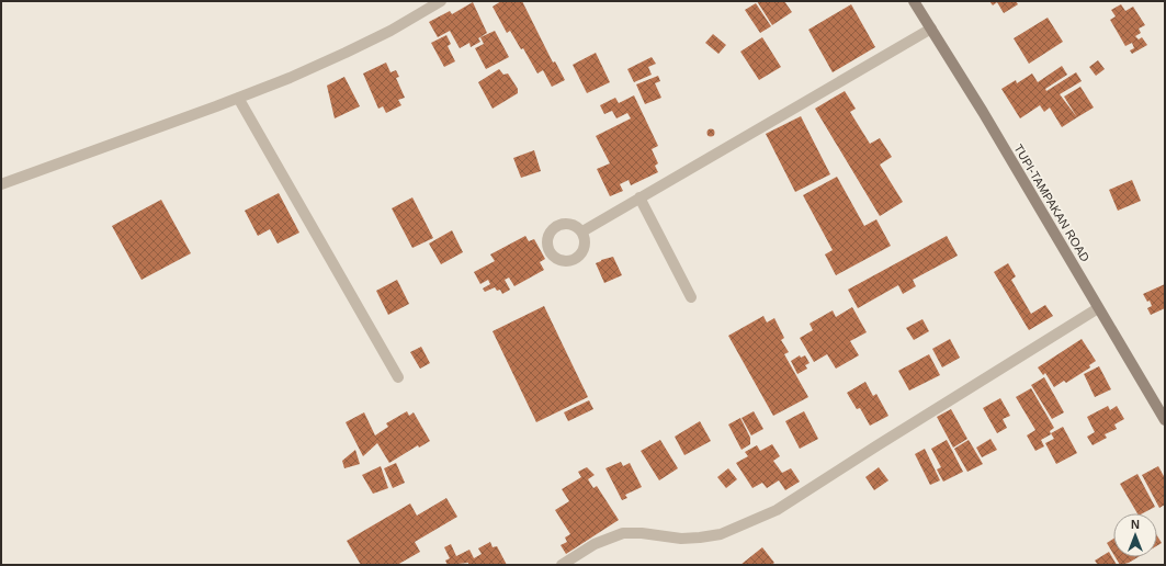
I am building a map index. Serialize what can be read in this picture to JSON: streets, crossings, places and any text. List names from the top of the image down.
{
  "streets": {
    "main road": ["TUPI-TAMPAKAN ROAD"]
  },
  "north": "top"
}
